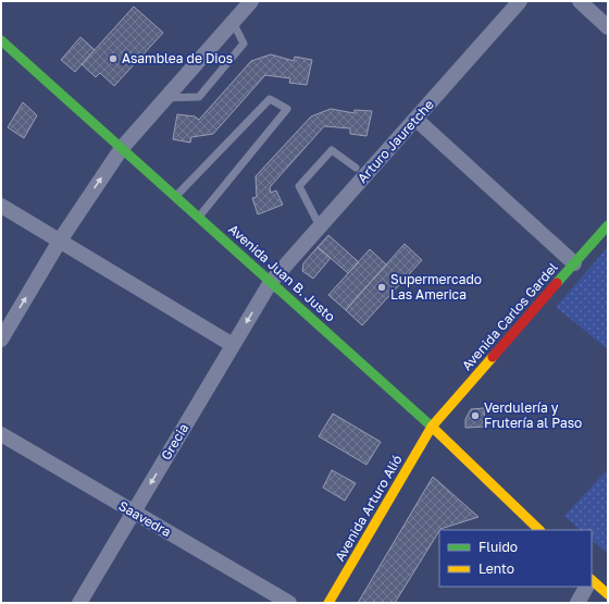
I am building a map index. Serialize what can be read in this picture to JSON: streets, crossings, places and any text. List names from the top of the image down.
{
  "streets": {
    "main road": ["Avenida Juan B. Justo", "Avenida Carlos Gardel", "Avenida Arturo Alió"],
    "street": ["Arturo Jauretche", "Grecia", "Saavedra"]
  },
  "crossings": [
    ["Arturo Jauretche", "Avenida Juan B. Justo"],
    ["Arturo Jauretche", "Grecia"],
    ["Avenida Juan B. Justo", "Avenida Carlos Gardel"],
    ["Avenida Juan B. Justo", "Grecia"],
    ["Avenida Juan B. Justo", "Avenida Arturo Alió"],
    ["Avenida Carlos Gardel", "Avenida Arturo Alió"],
    ["Grecia", "Saavedra"]
  ],
  "one_way": ["Grecia"],
  "places": ["Asamblea de Dios", "Supermercado Las America", "Verdulería y Frutería al Paso"],
  "legend": ["Fluido", "Lento"]
}
